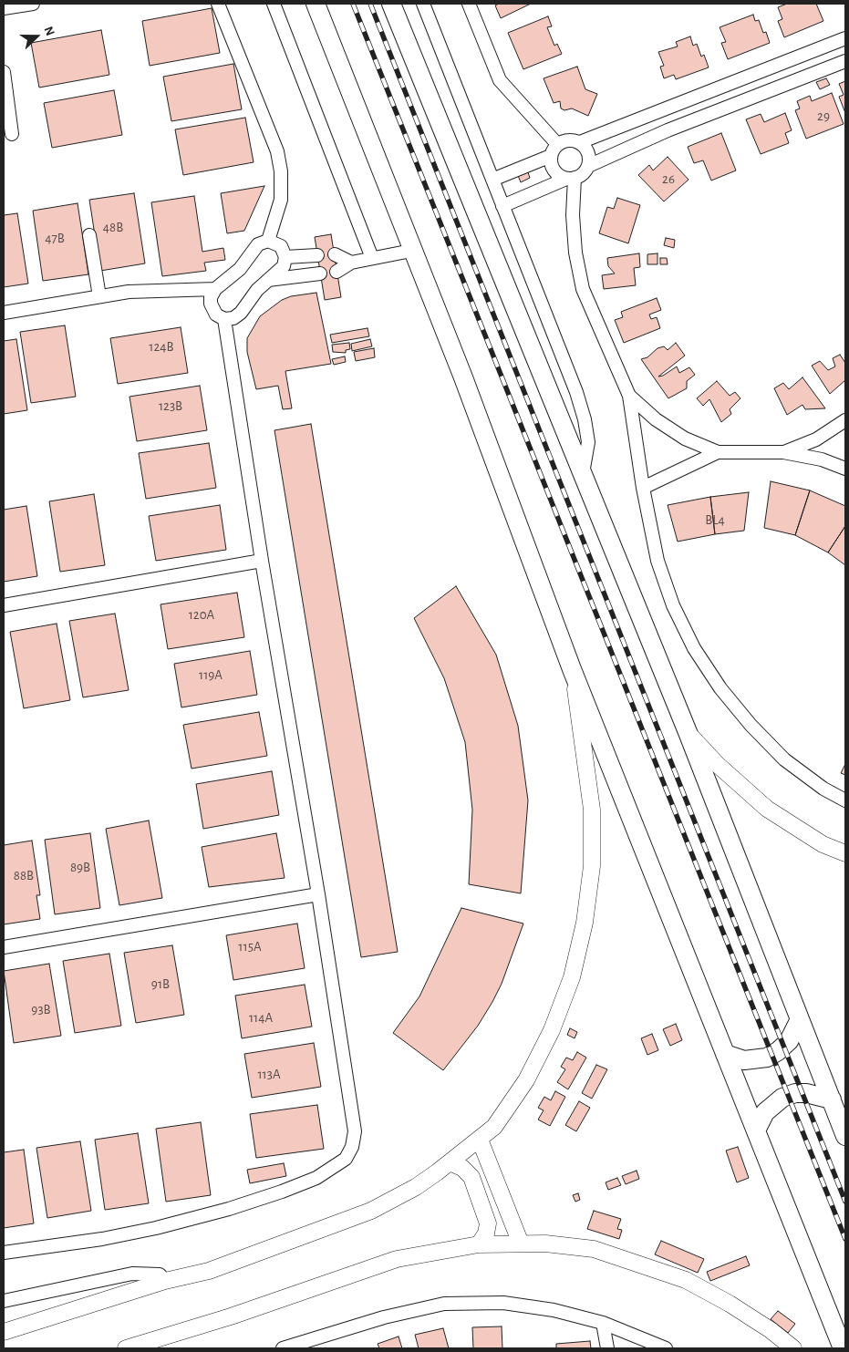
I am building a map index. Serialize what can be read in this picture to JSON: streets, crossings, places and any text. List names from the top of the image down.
{
  "house_numbers": [
    "29",
    "26",
    "48B",
    "47B",
    "124B",
    "123B",
    "BL4",
    "120A",
    "119A",
    "89B",
    "88B",
    "115A",
    "91B",
    "93B",
    "114A",
    "113A"
  ],
  "north": "right"
}
